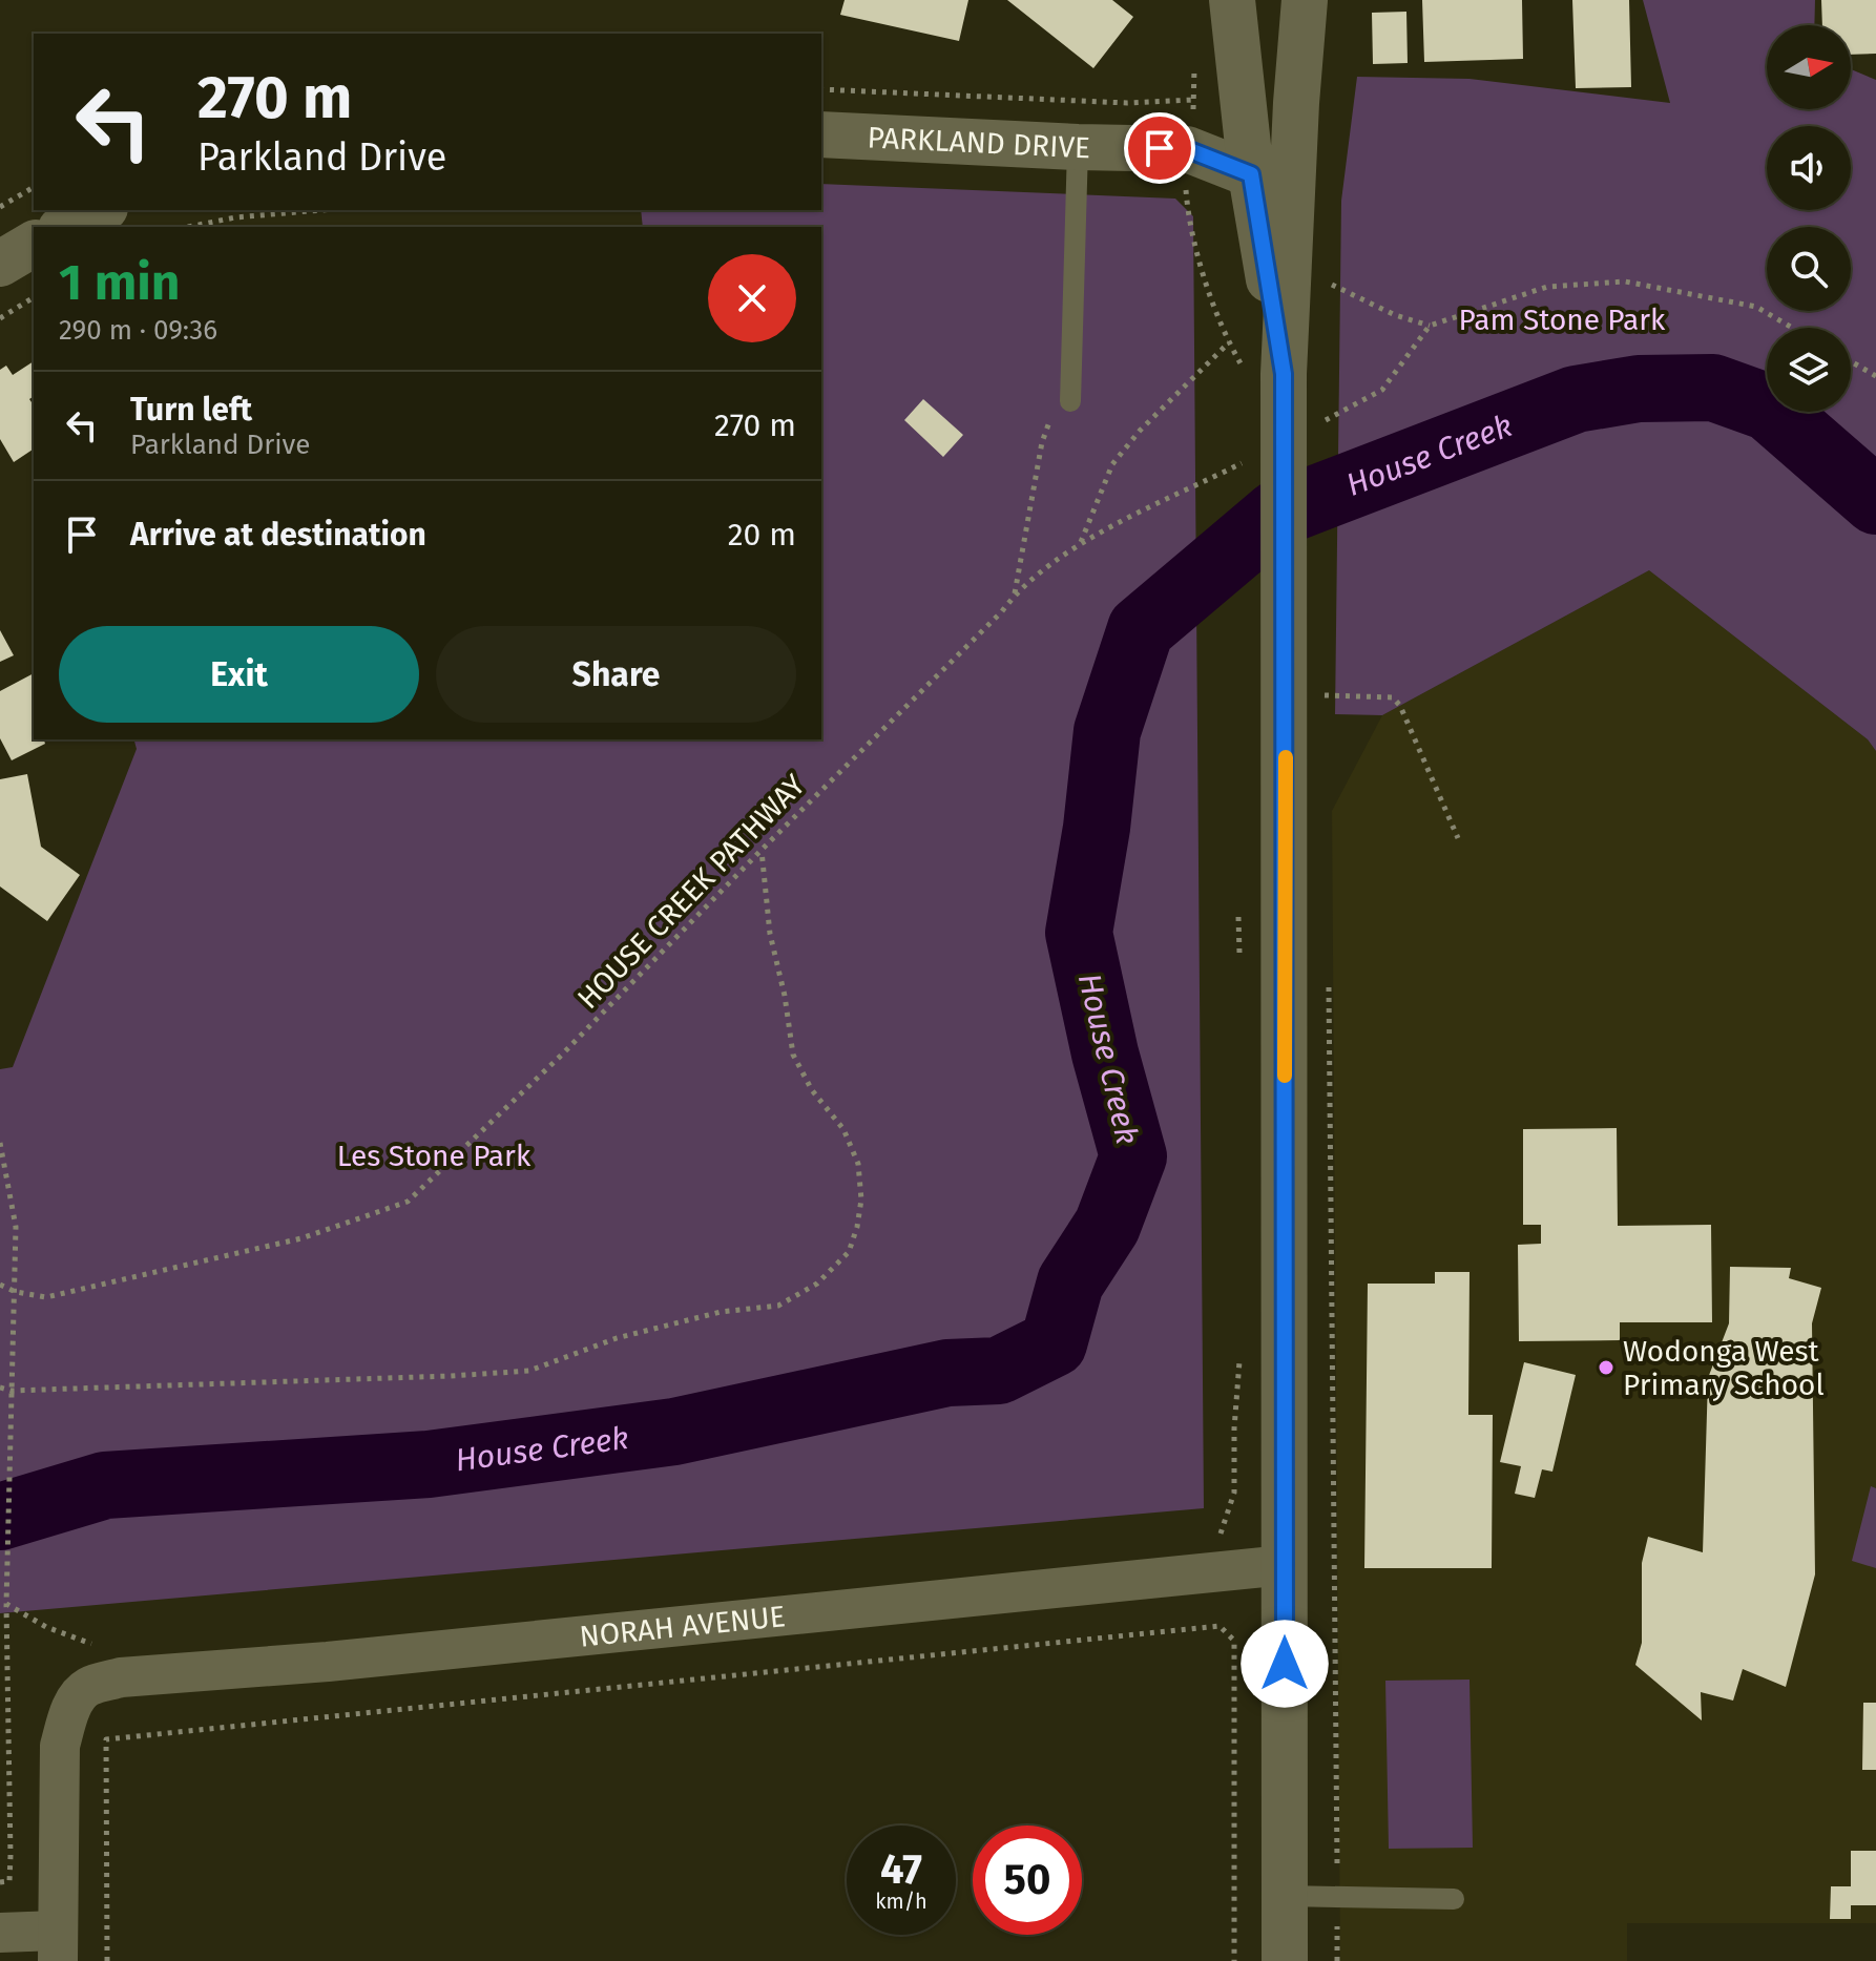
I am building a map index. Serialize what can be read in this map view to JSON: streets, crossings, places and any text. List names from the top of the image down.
{
  "streets": {
    "main road": ["PARKLAND DRIVE"],
    "street": ["NORAH AVENUE"],
    "path": ["HOUSE CREEK PATHWAY"]
  },
  "water": ["House Creek"],
  "parks": ["Pam Stone Park", "Les Stone Park"],
  "places": ["Wodonga West Primary School"],
  "north": "right",
  "page": {
    "turn": ["270 m", "Parkland Drive"],
    "heading": ["1 min", "290 m · 09:36"],
    "list": [
      {
        "name": "Turn left",
        "note": "Parkland Drive",
        "value": "270 m"
      },
      {
        "name": "Arrive at destination",
        "value": "20 m"
      }
    ],
    "buttons": ["Exit", "Share"],
    "speed": "47 km/h",
    "limit": "50"
  }
}
